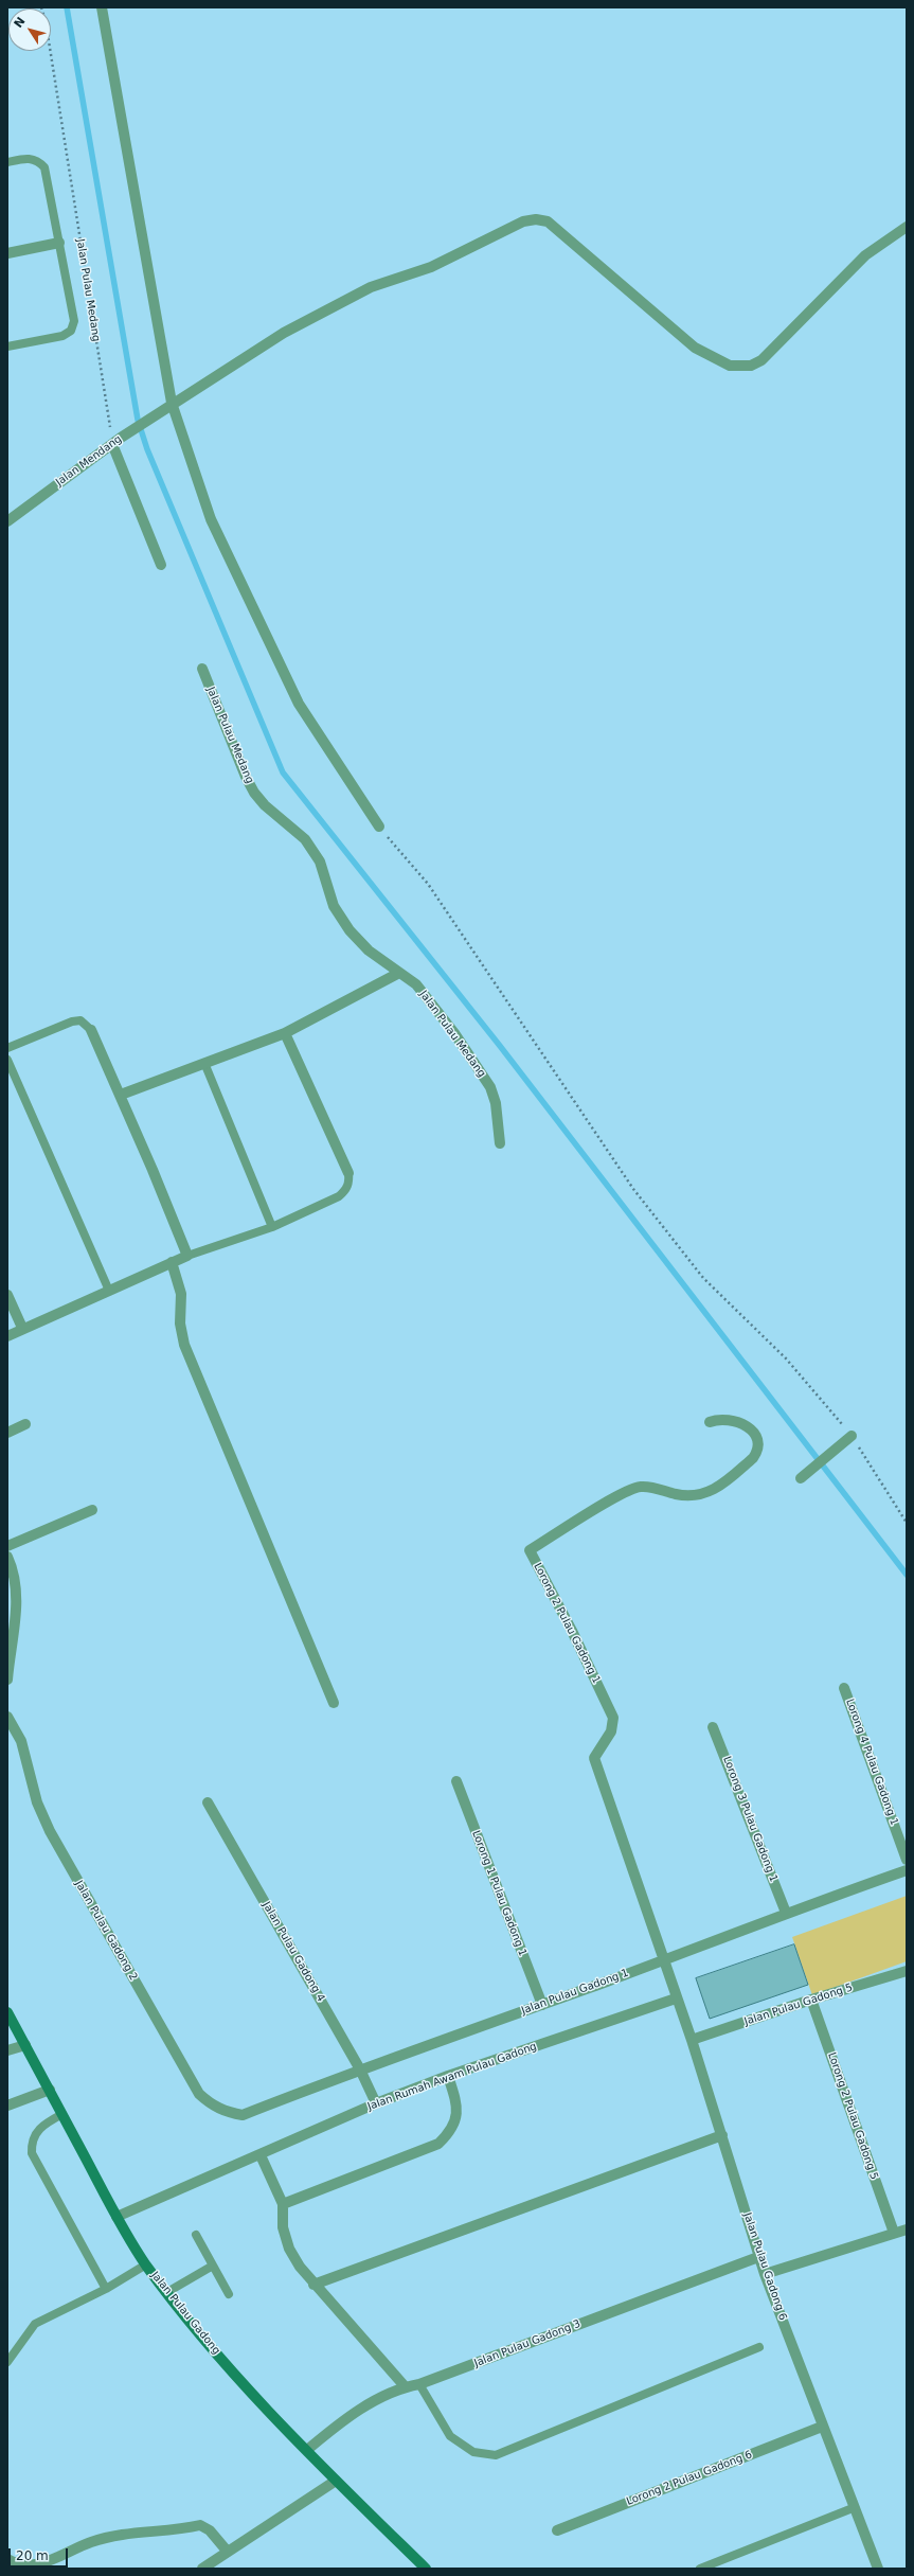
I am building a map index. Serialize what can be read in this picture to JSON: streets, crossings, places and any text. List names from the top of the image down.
{
  "streets": {
    "main road": ["Jalan Pulau Gadong"],
    "street": [
      "Jalan Pulau Medang",
      "Jalan Mendang",
      "Lorong 2 Pulau Gadong 1",
      "Lorong 4 Pulau Gadong 1",
      "Lorong 3 Pulau Gadong 1",
      "Lorong 1 Pulau Gadong 1",
      "Jalan Pulau Gadong 2",
      "Jalan Pulau Gadong 4",
      "Jalan Pulau Gadong 1",
      "Jalan Pulau Gadong 5",
      "Jalan Rumah Awam Pulau Gadong",
      "Lorong 2 Pulau Gadong 5",
      "Jalan Pulau Gadong 6",
      "Jalan Pulau Gadong 3",
      "Lorong 2 Pulau Gadong 6"
    ]
  },
  "crossings": [
    ["Jalan Pulau Medang", "Jalan Mendang"],
    ["Lorong 2 Pulau Gadong 1", "Jalan Pulau Gadong 1"],
    ["Lorong 2 Pulau Gadong 1", "Jalan Pulau Gadong 6"],
    ["Lorong 3 Pulau Gadong 1", "Jalan Pulau Gadong 1"],
    ["Lorong 1 Pulau Gadong 1", "Jalan Pulau Gadong 1"],
    ["Jalan Pulau Gadong 2", "Jalan Pulau Gadong 1"],
    ["Jalan Pulau Gadong 4", "Jalan Pulau Gadong 1"],
    ["Jalan Pulau Gadong 4", "Jalan Rumah Awam Pulau Gadong"],
    ["Jalan Pulau Gadong 1", "Jalan Pulau Gadong 6"],
    ["Jalan Pulau Gadong 5", "Lorong 2 Pulau Gadong 5"],
    ["Jalan Pulau Gadong 5", "Jalan Pulau Gadong 6"],
    ["Jalan Rumah Awam Pulau Gadong", "Jalan Pulau Gadong 6"],
    ["Jalan Rumah Awam Pulau Gadong", "Jalan Pulau Gadong"],
    ["Jalan Pulau Gadong 6", "Jalan Pulau Gadong 3"],
    ["Jalan Pulau Gadong 6", "Lorong 2 Pulau Gadong 6"],
    ["Jalan Pulau Gadong", "Jalan Pulau Gadong 3"]
  ],
  "scale_bar": "20 m",
  "north": "top left"
}
